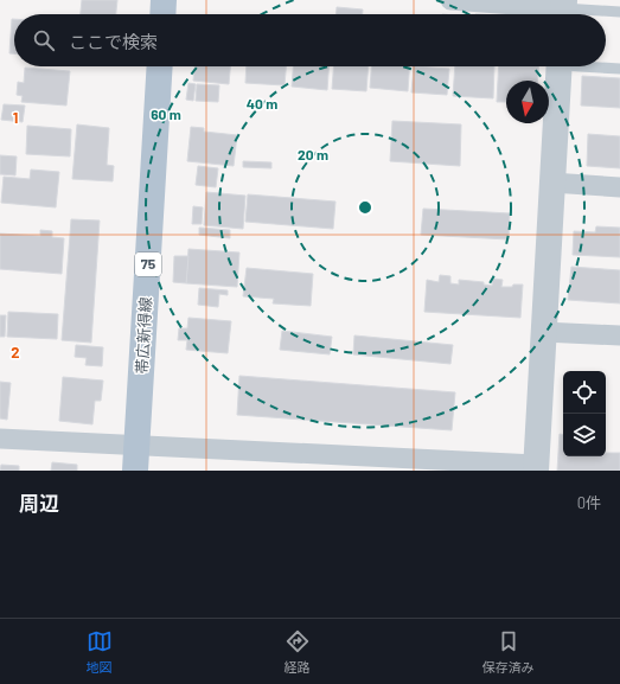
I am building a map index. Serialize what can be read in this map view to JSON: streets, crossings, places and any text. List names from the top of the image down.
{
  "streets": {
    "main road": ["75", "帯広新得線"]
  },
  "north": "bottom",
  "page": {
    "search": "ここで検索",
    "heading": ["周辺", "0件"],
    "nav": ["地図", "経路", "保存済み"]
  },
  "grid": {
    "rows": ["1", "2"]
  },
  "rings": ["40 m", "60 m", "20 m"]
}
